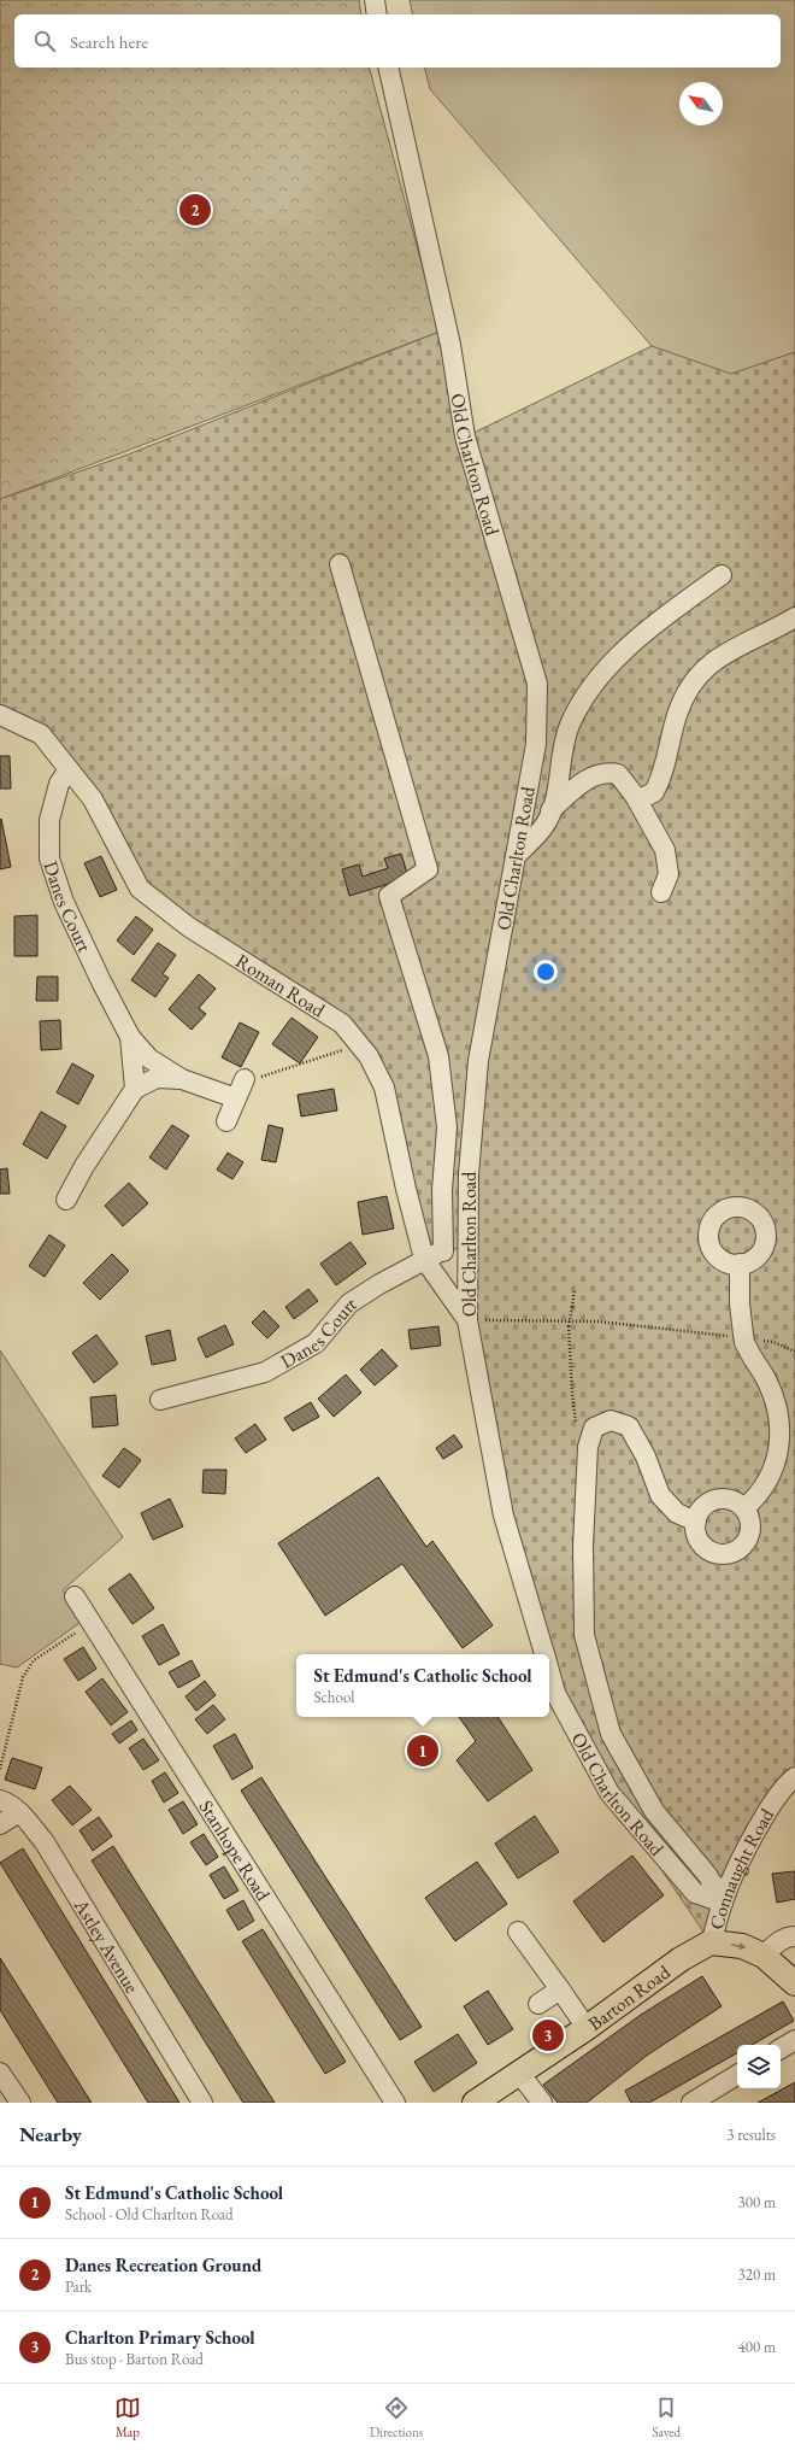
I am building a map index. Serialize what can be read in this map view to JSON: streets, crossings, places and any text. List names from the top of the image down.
{
  "streets": {
    "main road": ["Barton Road"],
    "street": [
      "Old Charlton Road",
      "Danes Court",
      "Roman Road",
      "Stanhope Road",
      "Connaught Road",
      "Astley Avenue"
    ]
  },
  "crossings": [
    ["Old Charlton Road", "Danes Court"],
    ["Old Charlton Road", "Roman Road"],
    ["Old Charlton Road", "Connaught Road"],
    ["Danes Court", "Roman Road"],
    ["Connaught Road", "Barton Road"]
  ],
  "north": "top left",
  "page": {
    "search": "Search here",
    "pins": ["2", "1", "3"],
    "popup": ["St Edmund's Catholic School", "School"],
    "heading": ["Nearby", "3 results"],
    "list": [
      {
        "mark": "1",
        "name": "St Edmund's Catholic School",
        "note": "School · Old Charlton Road",
        "value": "300 m"
      },
      {
        "mark": "2",
        "name": "Danes Recreation Ground",
        "note": "Park",
        "value": "320 m"
      },
      {
        "mark": "3",
        "name": "Charlton Primary School",
        "note": "Bus stop · Barton Road",
        "value": "400 m"
      }
    ],
    "nav": ["Map", "Directions", "Saved"]
  }
}
